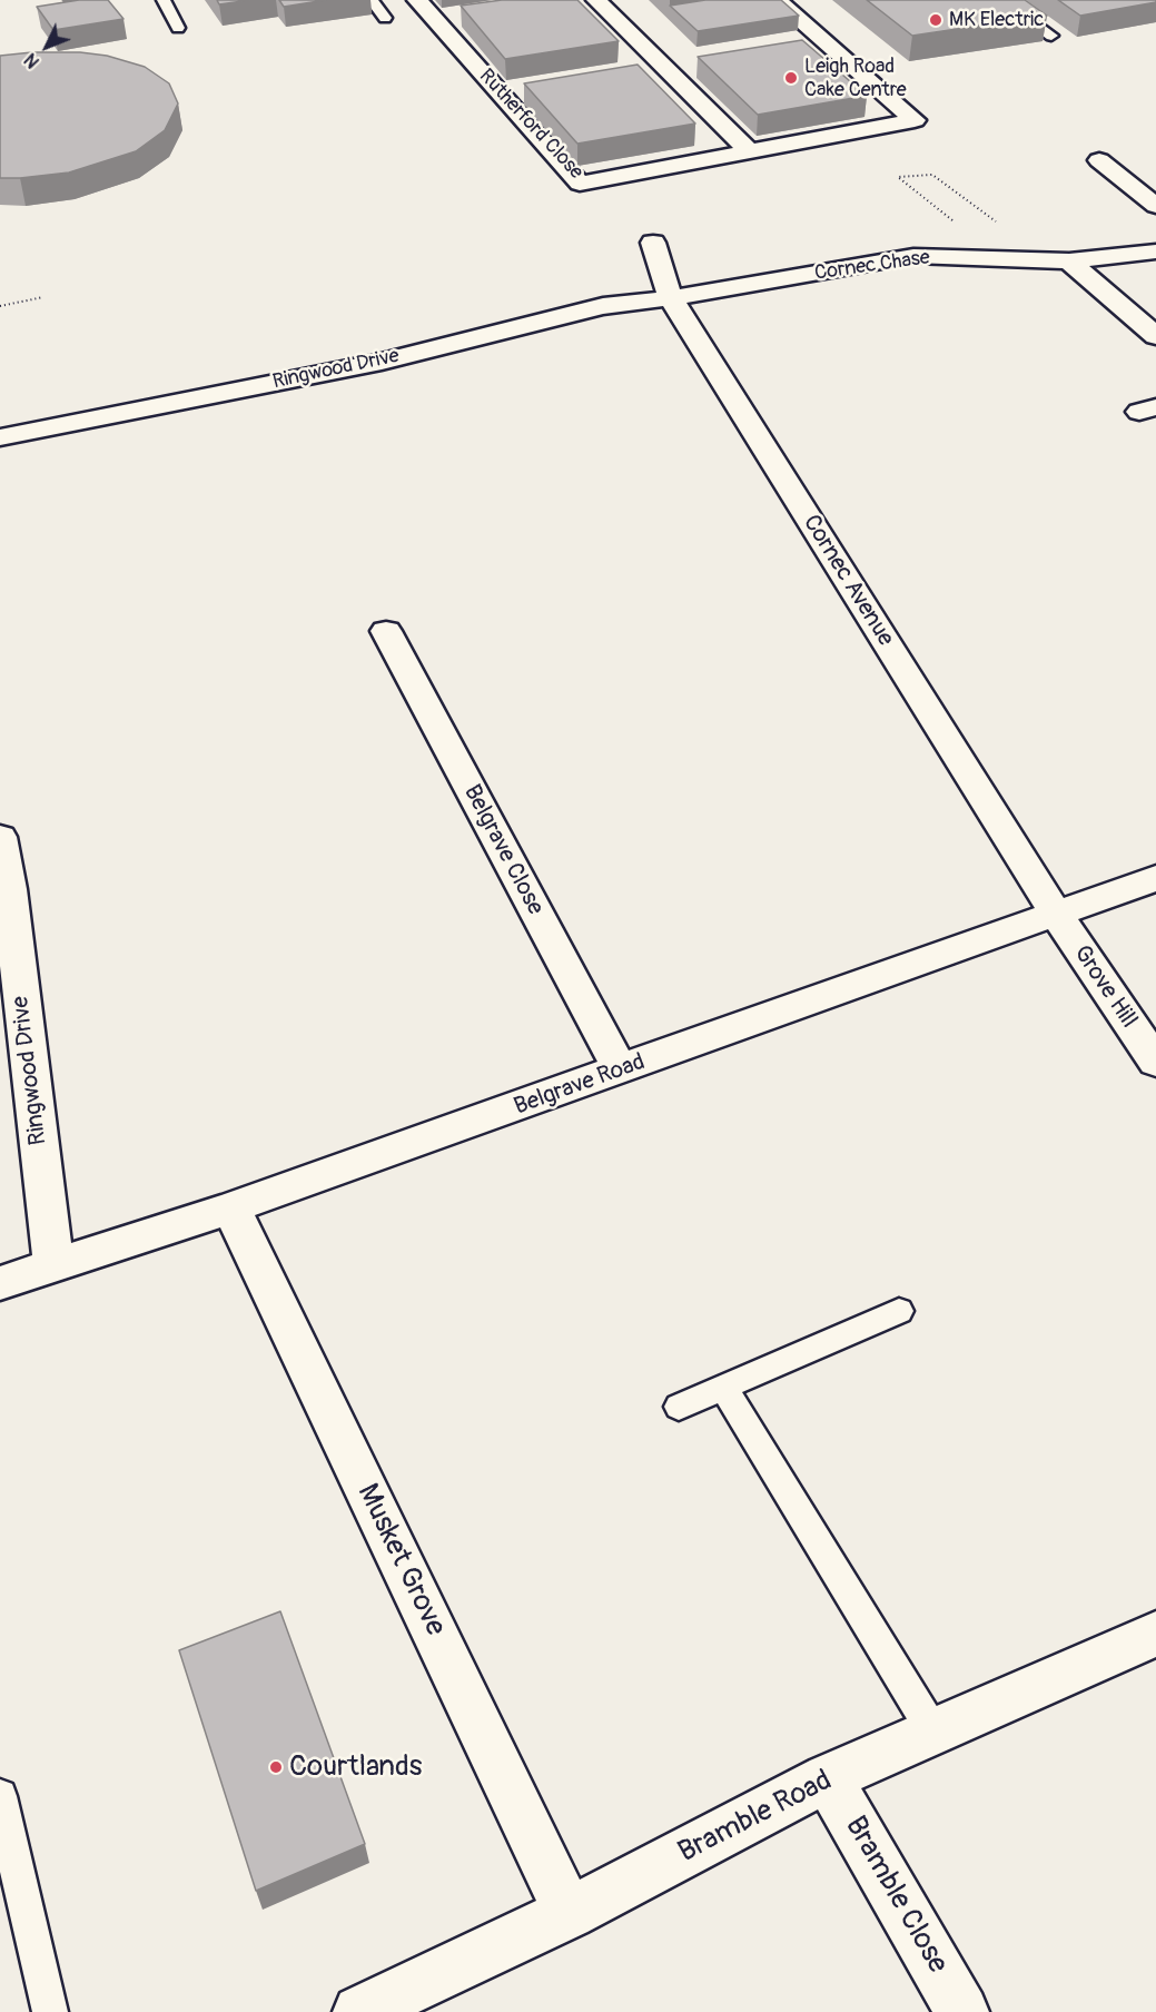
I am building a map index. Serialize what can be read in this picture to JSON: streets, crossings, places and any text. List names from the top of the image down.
{
  "streets": {
    "street": [
      "Rutherford Close",
      "Cornec Chase",
      "Ringwood Drive",
      "Cornec Avenue",
      "Belgrave Close",
      "Grove Hill",
      "Belgrave Road",
      "Musket Grove",
      "Bramble Road",
      "Bramble Close"
    ]
  },
  "crossings": [
    ["Cornec Chase", "Ringwood Drive"],
    ["Cornec Chase", "Cornec Avenue"],
    ["Ringwood Drive", "Cornec Avenue"],
    ["Ringwood Drive", "Belgrave Road"],
    ["Cornec Avenue", "Grove Hill"],
    ["Cornec Avenue", "Belgrave Road"],
    ["Belgrave Close", "Belgrave Road"],
    ["Grove Hill", "Belgrave Road"],
    ["Belgrave Road", "Musket Grove"],
    ["Musket Grove", "Bramble Road"],
    ["Bramble Road", "Bramble Close"]
  ],
  "places": ["MK Electric", "Leigh Road Cake Centre", "Courtlands"],
  "north": "bottom left"
}
